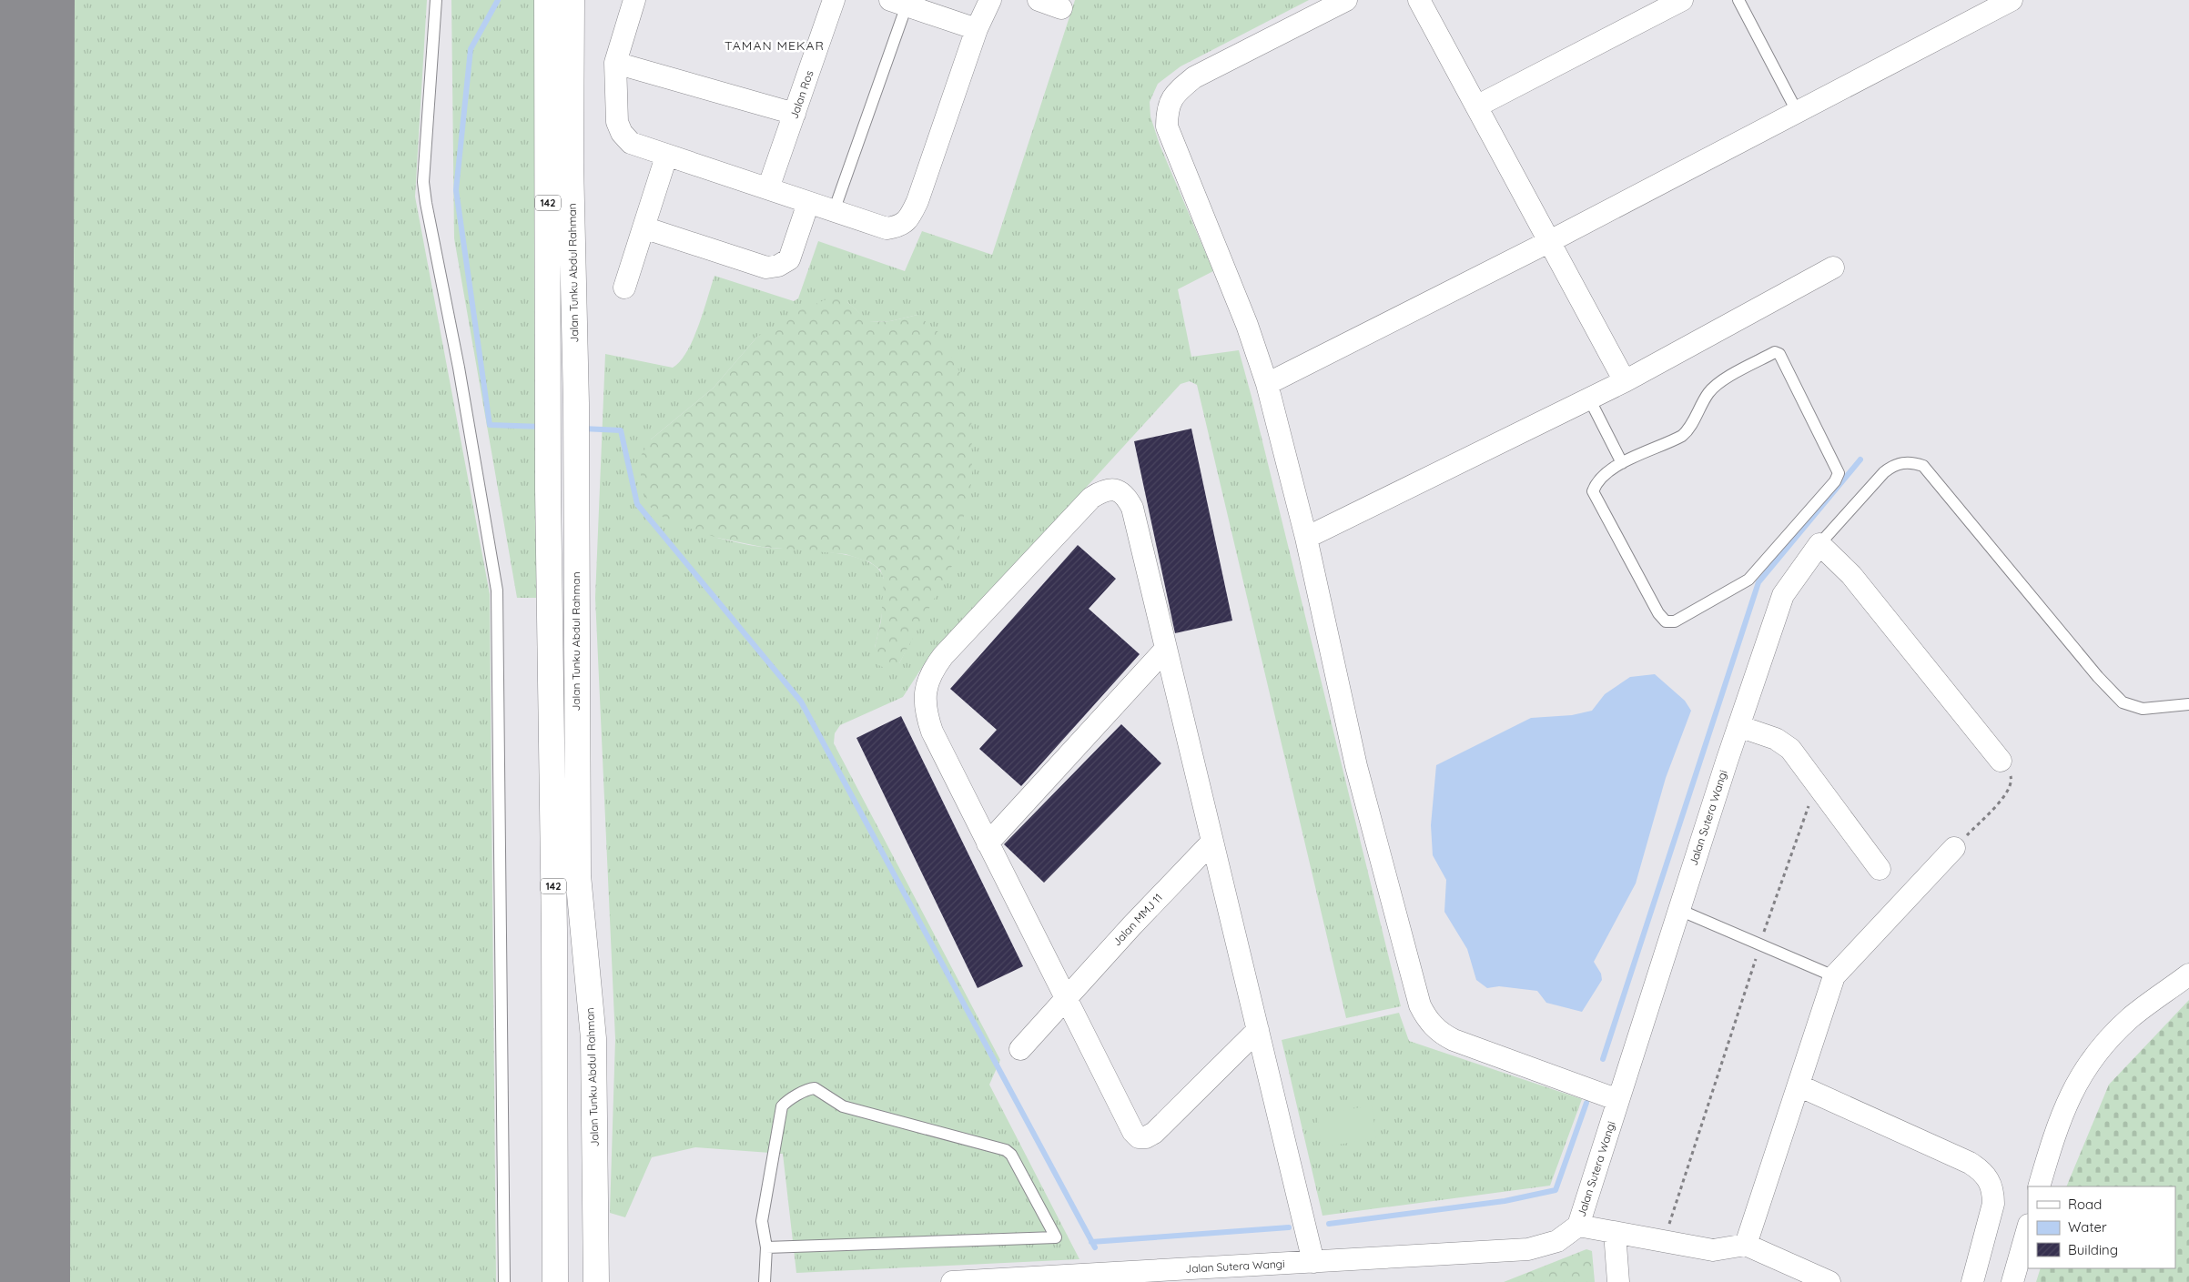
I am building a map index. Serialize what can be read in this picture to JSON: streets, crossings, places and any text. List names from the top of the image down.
{
  "streets": {
    "main road": ["142", "Jalan Tunku Abdul Rahman"],
    "street": ["Jalan Ros", "Jalan Sutera Wangi", "Jalan MMJ 11"]
  },
  "districts": ["TAMAN MEKAR"],
  "legend": ["Road", "Water", "Building"]
}
